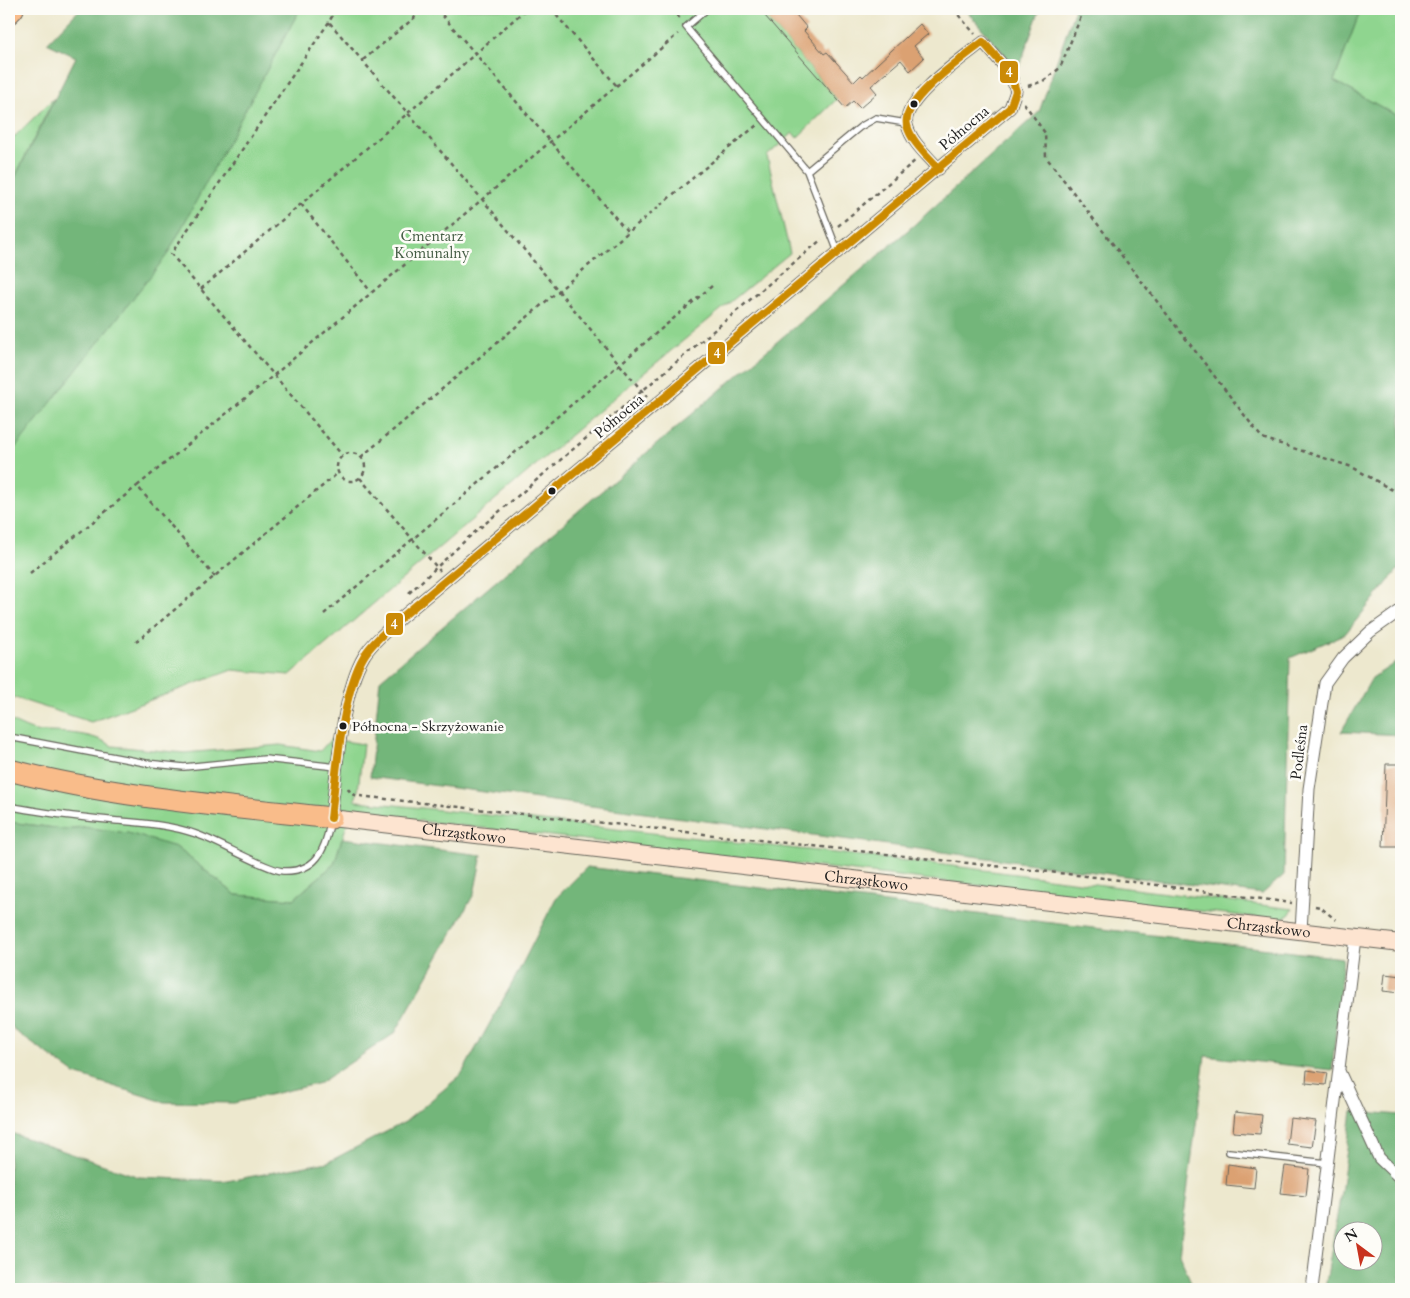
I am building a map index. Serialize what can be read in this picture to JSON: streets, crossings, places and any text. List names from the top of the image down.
{
  "streets": {
    "street": ["Północna", "Podleśna", "Chrząstkowo"]
  },
  "crossings": [
    ["Północna", "Chrząstkowo"],
    ["Podleśna", "Chrząstkowo"]
  ],
  "parks": ["Cmentarz Komunalny"],
  "places": ["Północna - Skrzyżowanie"],
  "lines": ["transit line 4"],
  "north": "top left"
}
